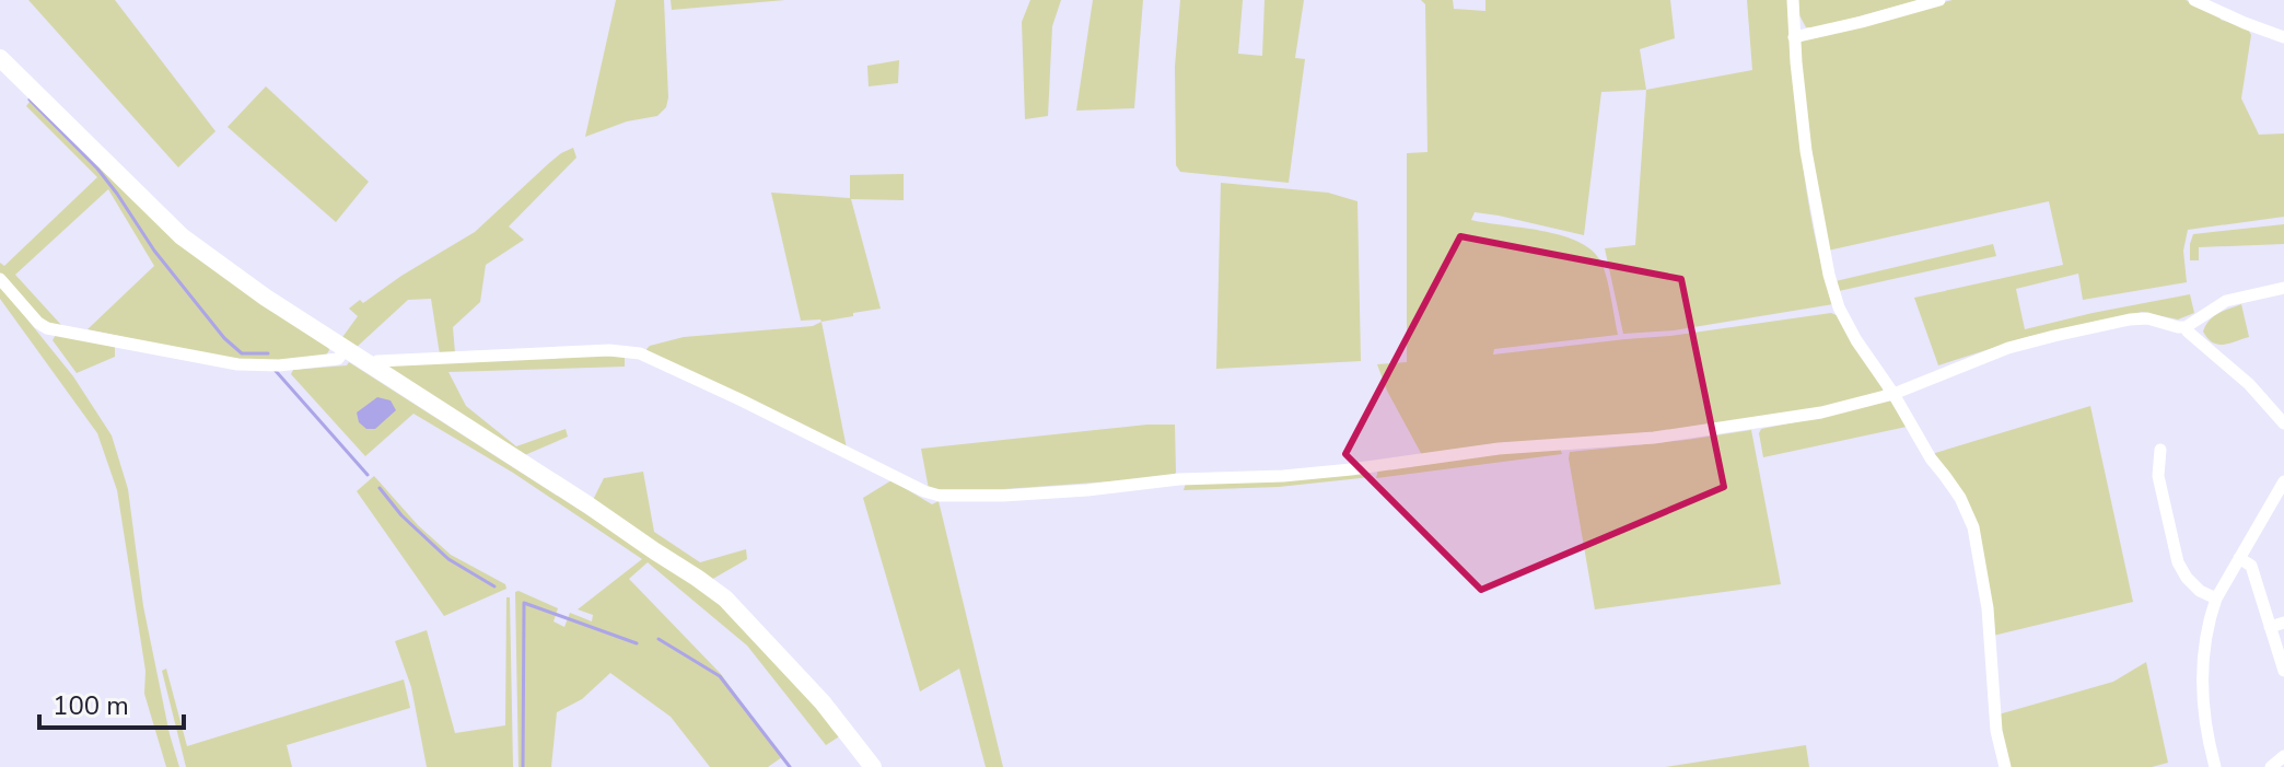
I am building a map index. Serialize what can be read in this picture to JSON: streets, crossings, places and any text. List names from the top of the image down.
{
  "scale_bar": "100 m"
}
